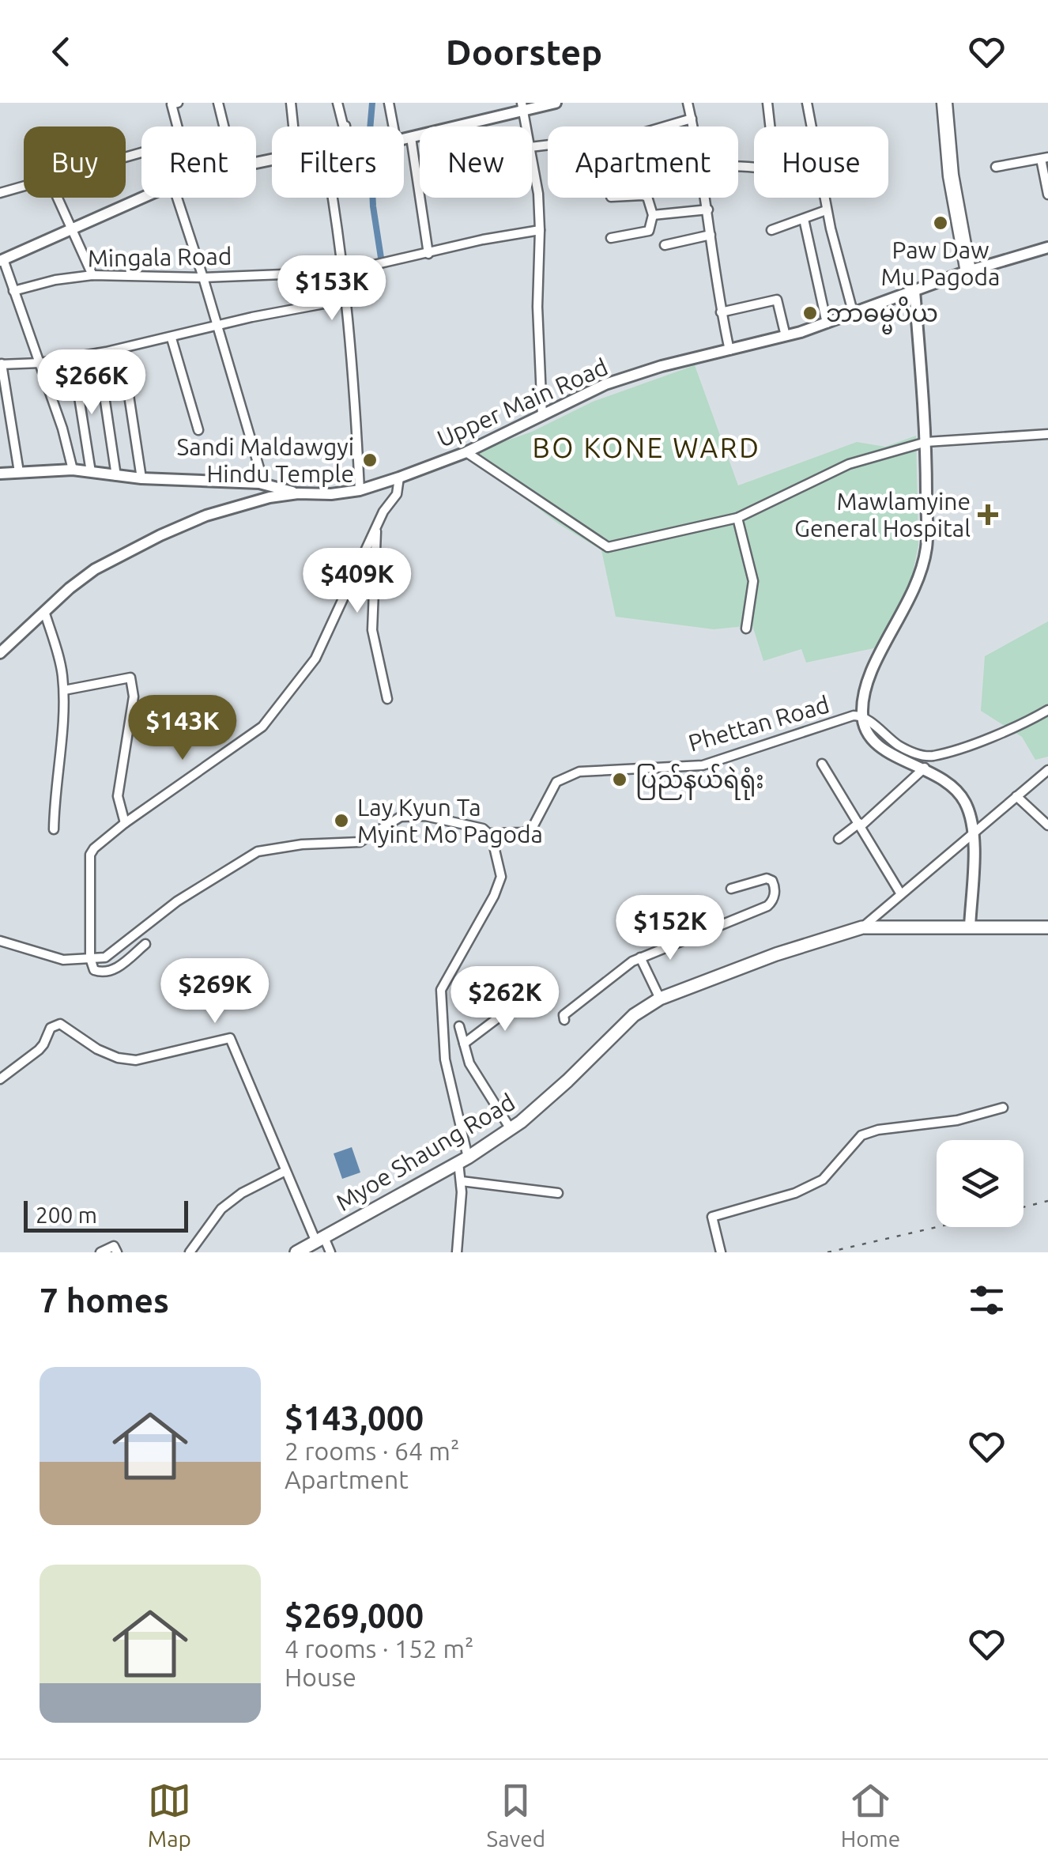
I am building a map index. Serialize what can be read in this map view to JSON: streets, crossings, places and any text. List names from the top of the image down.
{
  "streets": {
    "highway": ["Myoe Shaung Road"],
    "main road": ["Upper Main Road"],
    "street": ["Mingala Road", "Phettan Road"]
  },
  "districts": ["BO KONE WARD"],
  "places": {
    "other": [
      "Paw Daw Mu Pagoda",
      "ဘာဓမ္မပိယ",
      "Sandi Maldawgyi Hindu Temple",
      "ပြည်နယ်ရဲရုံး",
      "Lay Kyun Ta Myint Mo Pagoda"
    ],
    "health": ["Mawlamyine General Hospital"]
  },
  "scale_bar": "200 m",
  "page": {
    "header": "Doorstep",
    "chip": [
      "Buy",
      "Rent",
      "Filters",
      "New",
      "Apartment",
      "House"
    ],
    "price": [
      "$153K",
      "$266K",
      "$409K",
      "$143K",
      "$152K",
      "$269K",
      "$262K"
    ],
    "scale": "200 m",
    "heading": "7 homes",
    "list": [
      {
        "name": "$143,000",
        "note": "2 rooms · 64 m² · Apartment"
      },
      {
        "name": "$269,000",
        "note": "4 rooms · 152 m² · House"
      }
    ],
    "tabs": ["Map", "Saved", "Home"]
  }
}
